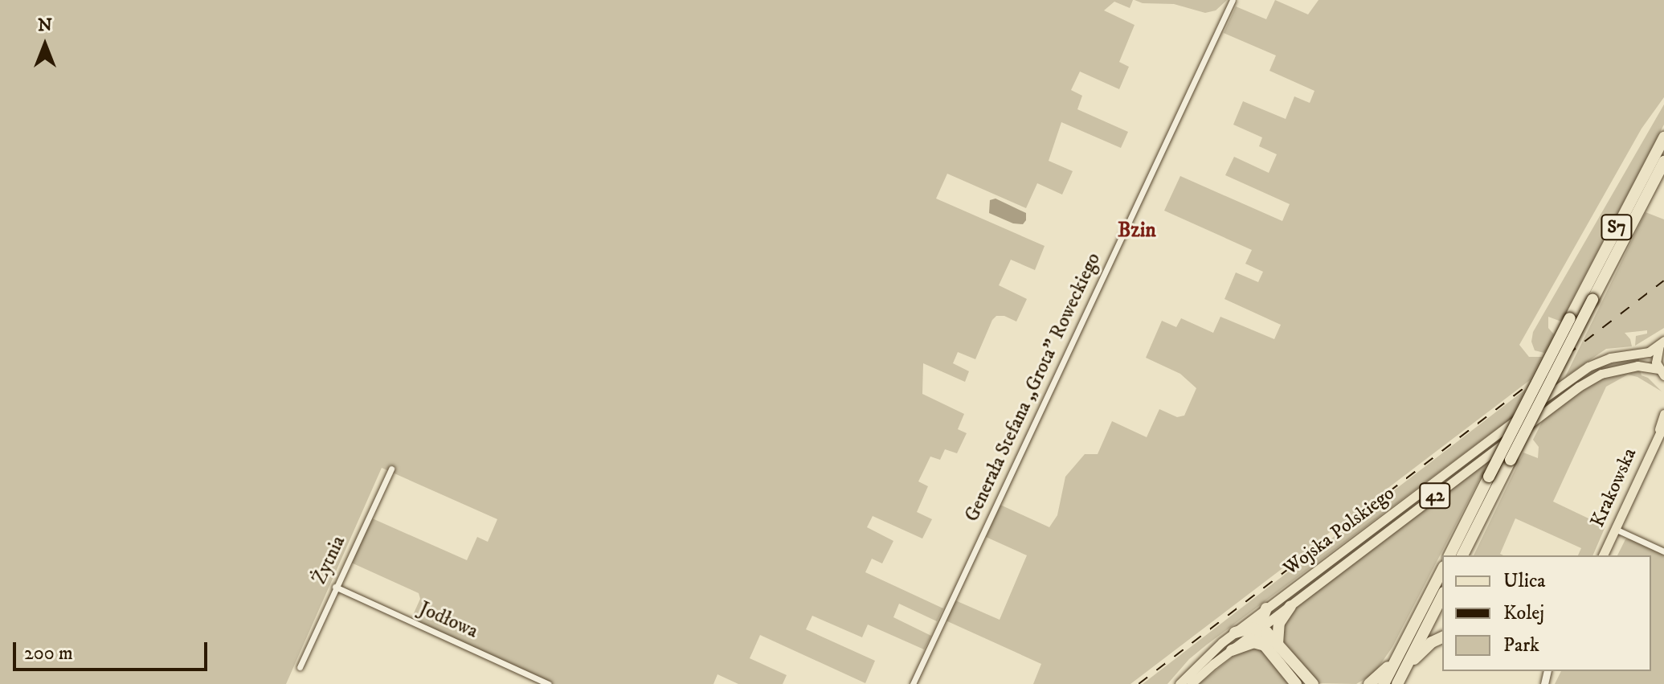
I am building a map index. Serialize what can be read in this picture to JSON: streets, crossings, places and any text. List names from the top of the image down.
{
  "streets": {
    "highway": ["S7"],
    "main road": ["Krakowska", "42", "Wojska Polskiego"],
    "street": ["Generała Stefana „Grota” Roweckiego", "Żytnia", "Jodłowa"]
  },
  "crossings": [
    ["42", "Wojska Polskiego"],
    ["Żytnia", "Jodłowa"]
  ],
  "districts": ["Bzin"],
  "legend": ["Ulica", "Kolej", "Park"],
  "scale_bar": "200 m",
  "north": "top"
}
